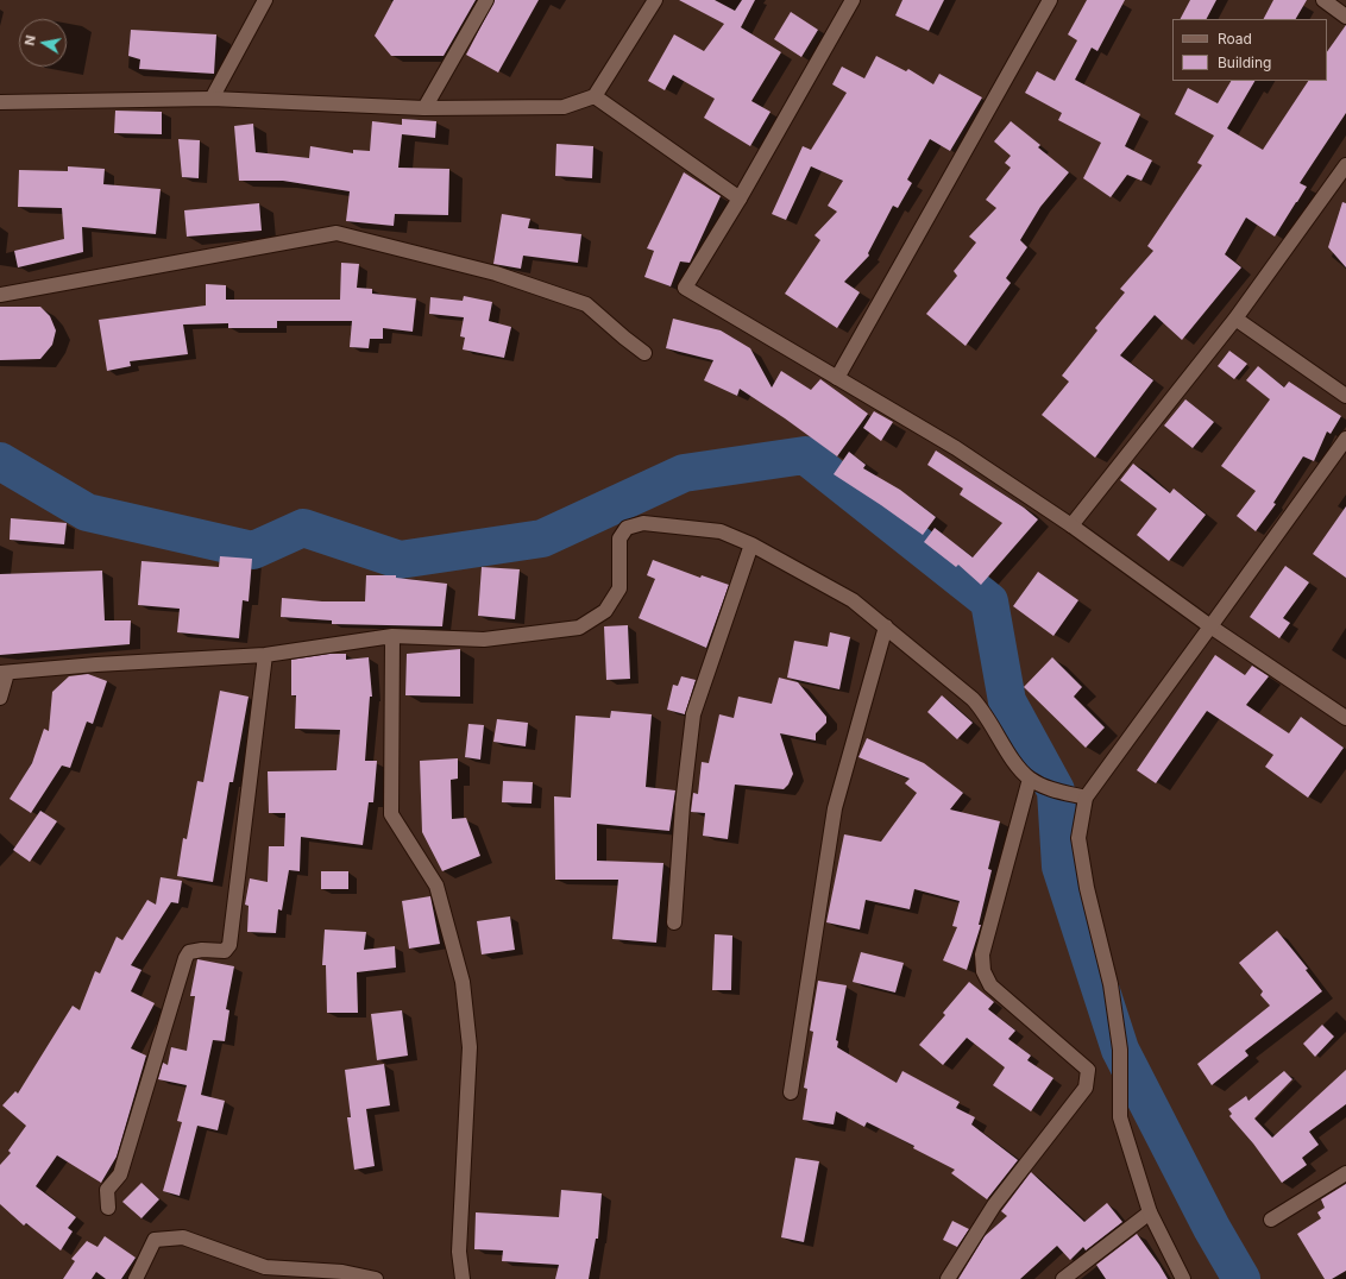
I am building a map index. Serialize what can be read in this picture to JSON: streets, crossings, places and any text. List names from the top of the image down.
{
  "legend": ["Road", "Building"],
  "north": "left"
}
